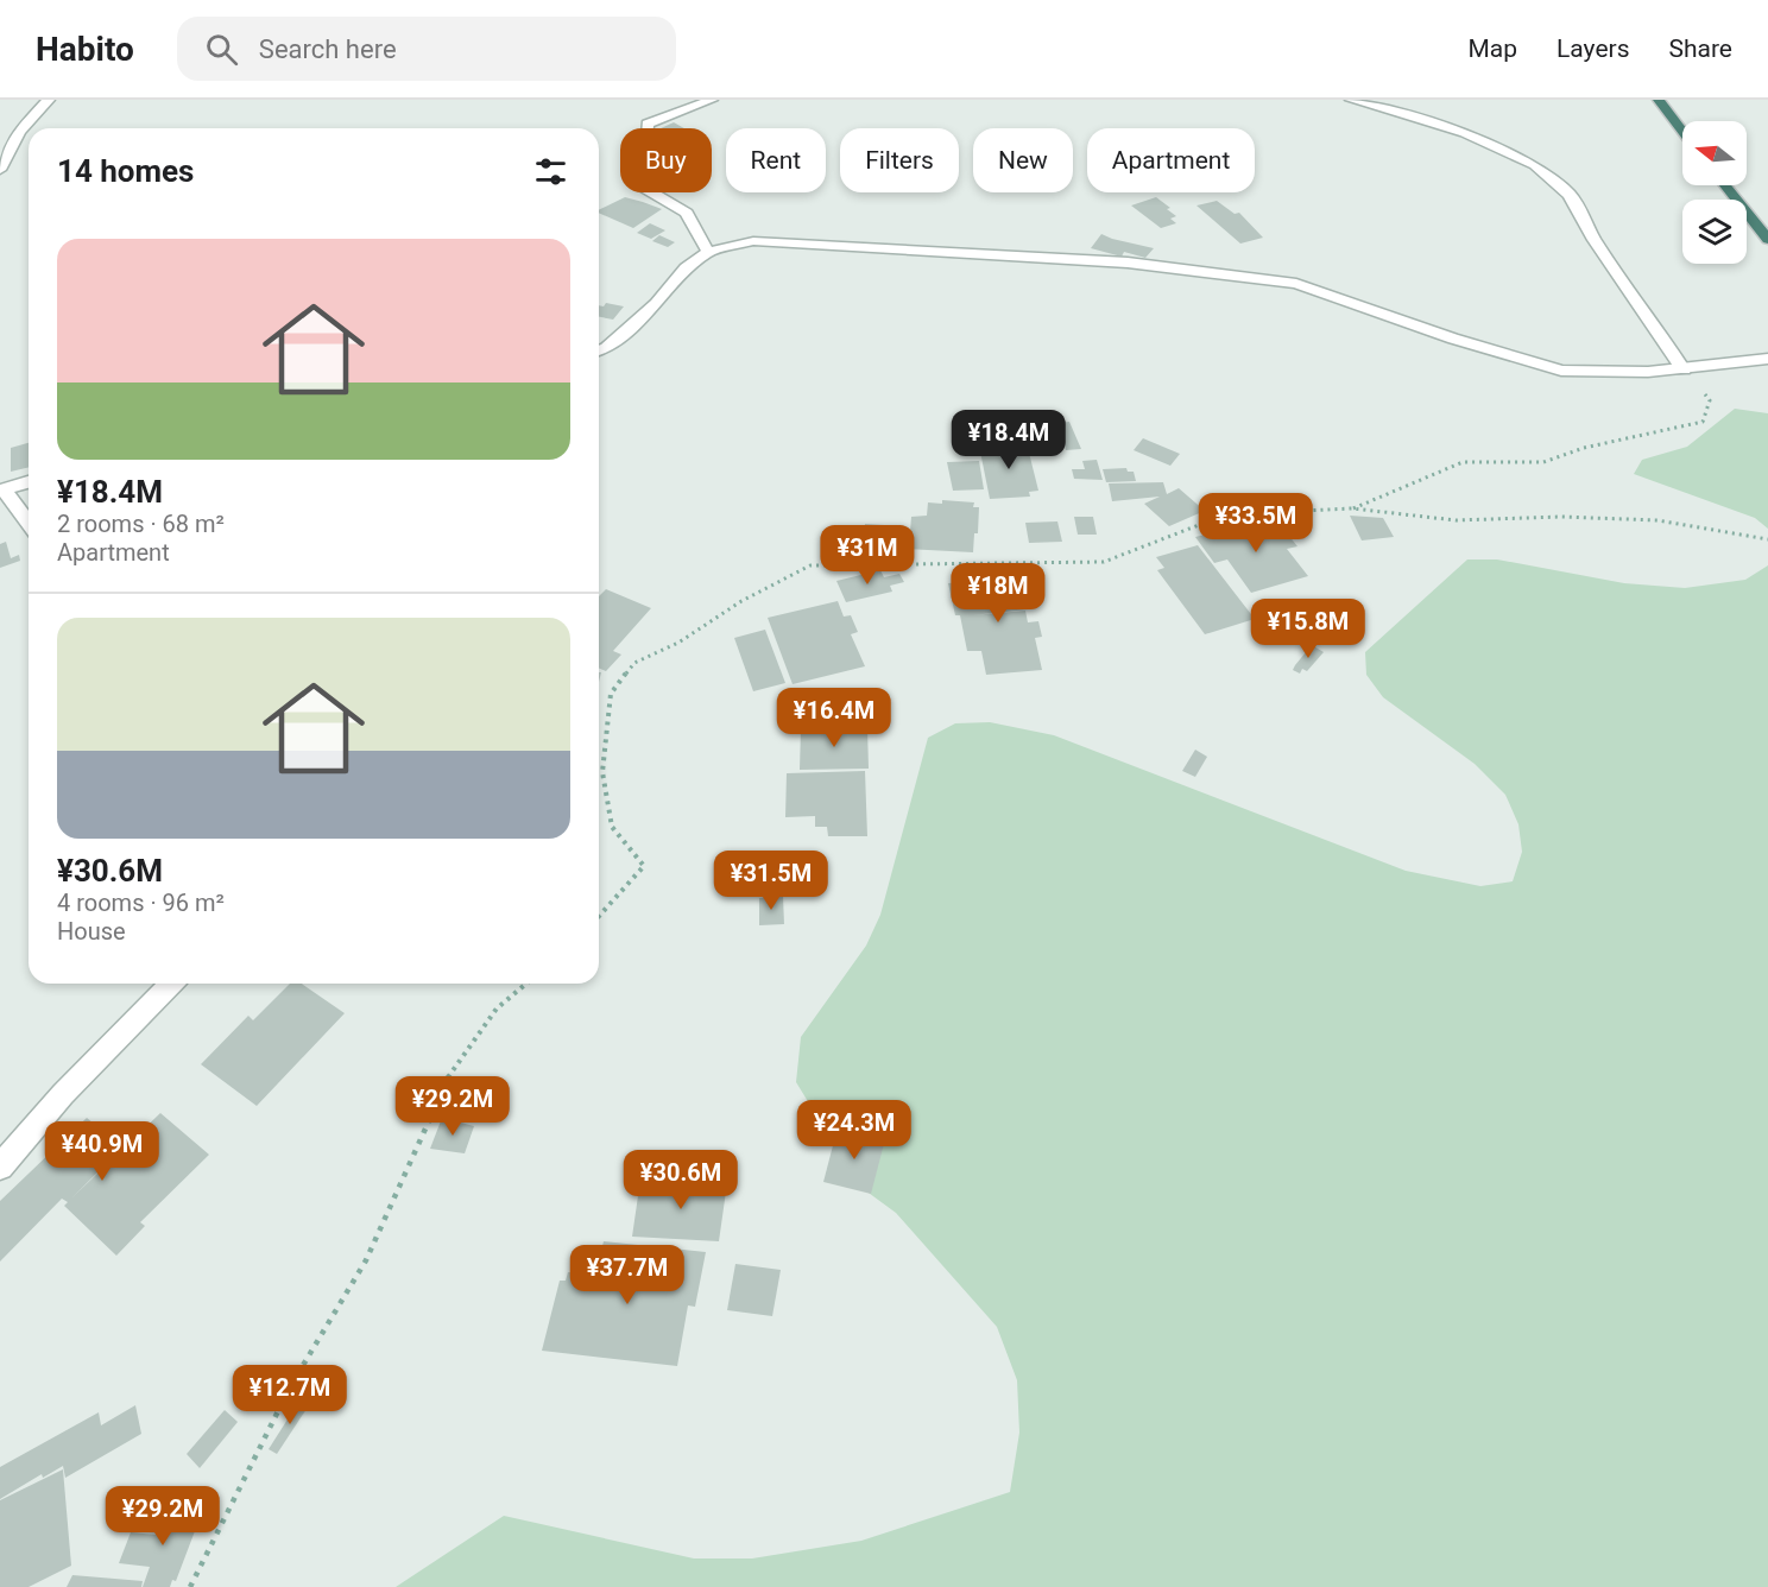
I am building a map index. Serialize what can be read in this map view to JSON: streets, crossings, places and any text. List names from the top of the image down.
{
  "north": "left",
  "page": {
    "header": "Habito",
    "search": "Search here",
    "nav": ["Map", "Layers", "Share"],
    "chip": [
      "Buy",
      "Rent",
      "Filters",
      "New",
      "Apartment"
    ],
    "heading": "14 homes",
    "list": [
      {
        "name": "¥18.4M",
        "note": "2 rooms · 68 m² · Apartment"
      },
      {
        "name": "¥30.6M",
        "note": "4 rooms · 96 m² · House"
      }
    ],
    "price": [
      "¥18.4M",
      "¥33.5M",
      "¥31M",
      "¥18M",
      "¥15.8M",
      "¥16.4M",
      "¥31.5M",
      "¥29.2M",
      "¥24.3M",
      "¥40.9M",
      "¥30.6M",
      "¥37.7M",
      "¥12.7M",
      "¥29.2M"
    ]
  }
}
